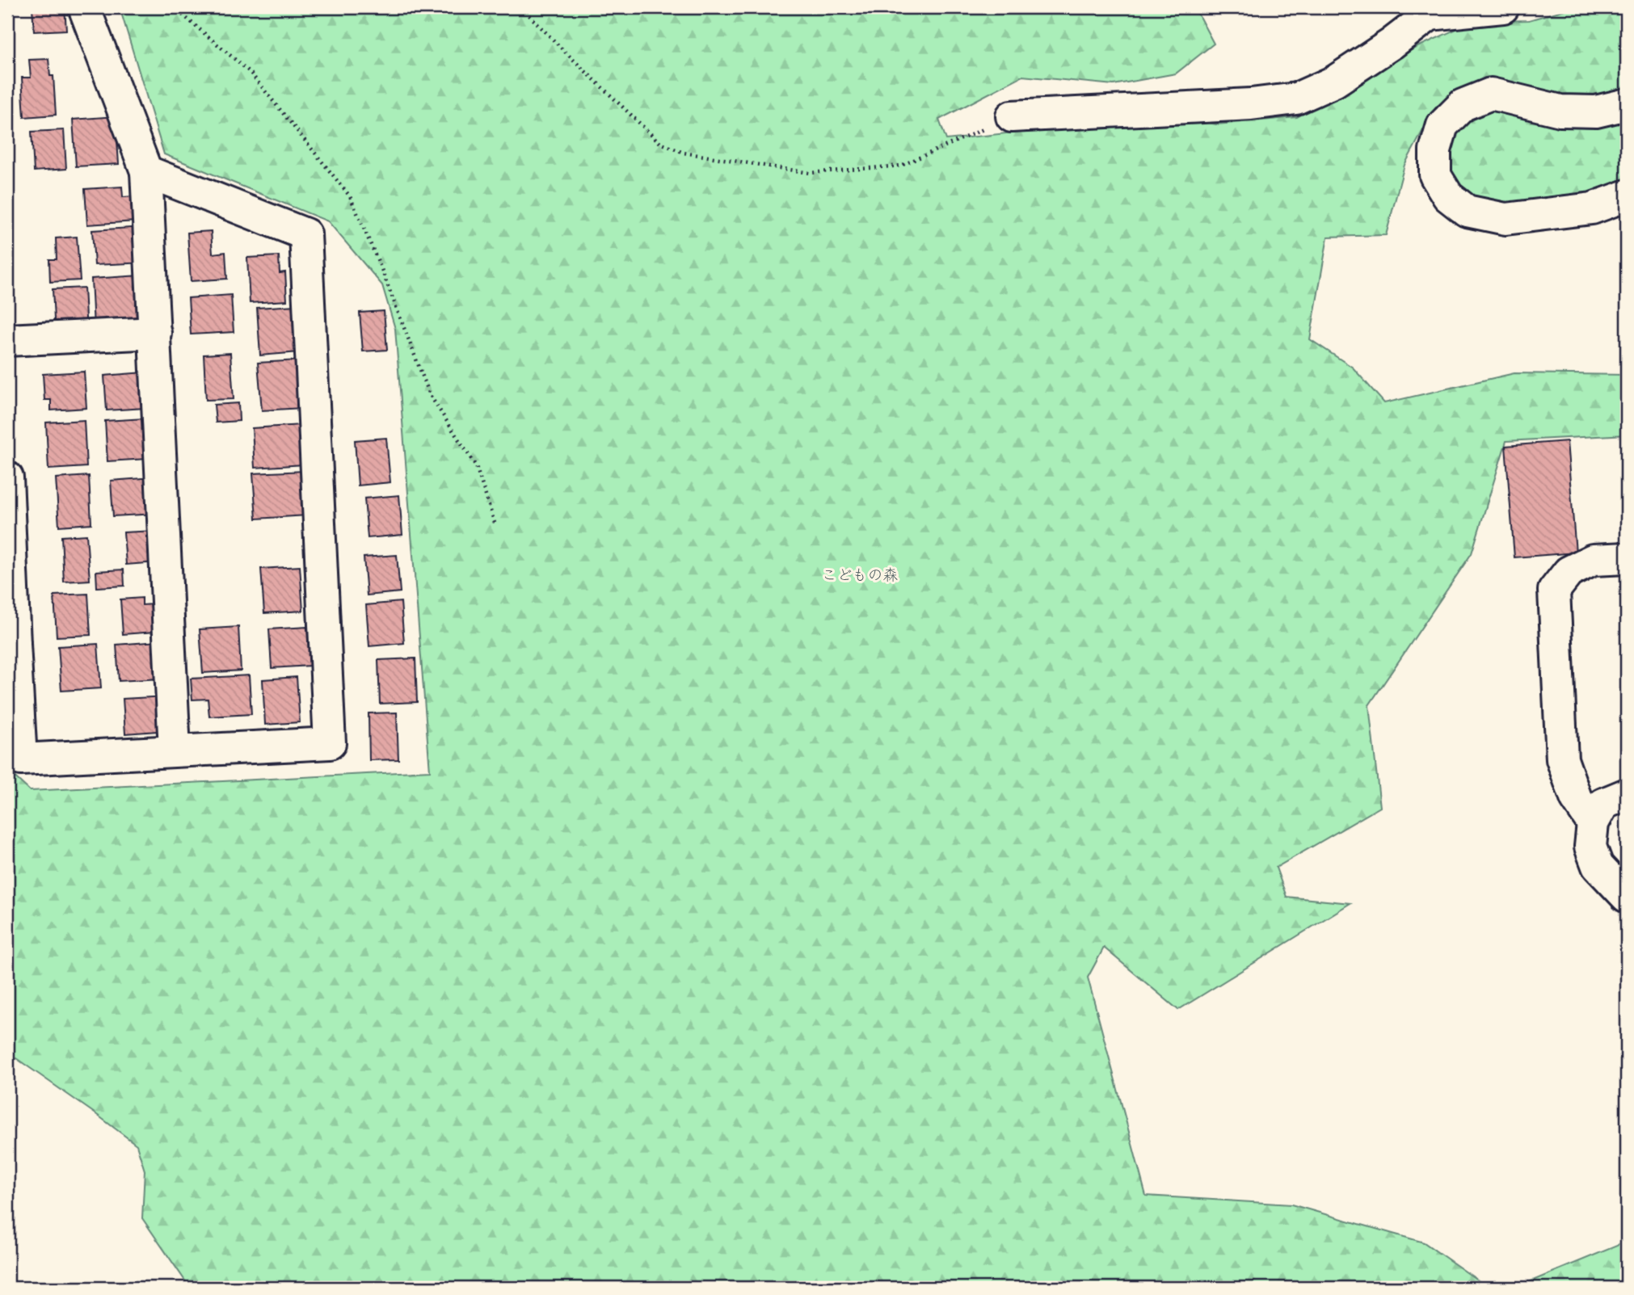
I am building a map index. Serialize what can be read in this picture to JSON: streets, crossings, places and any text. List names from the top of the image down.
{
  "parks": ["こどもの森"]
}
